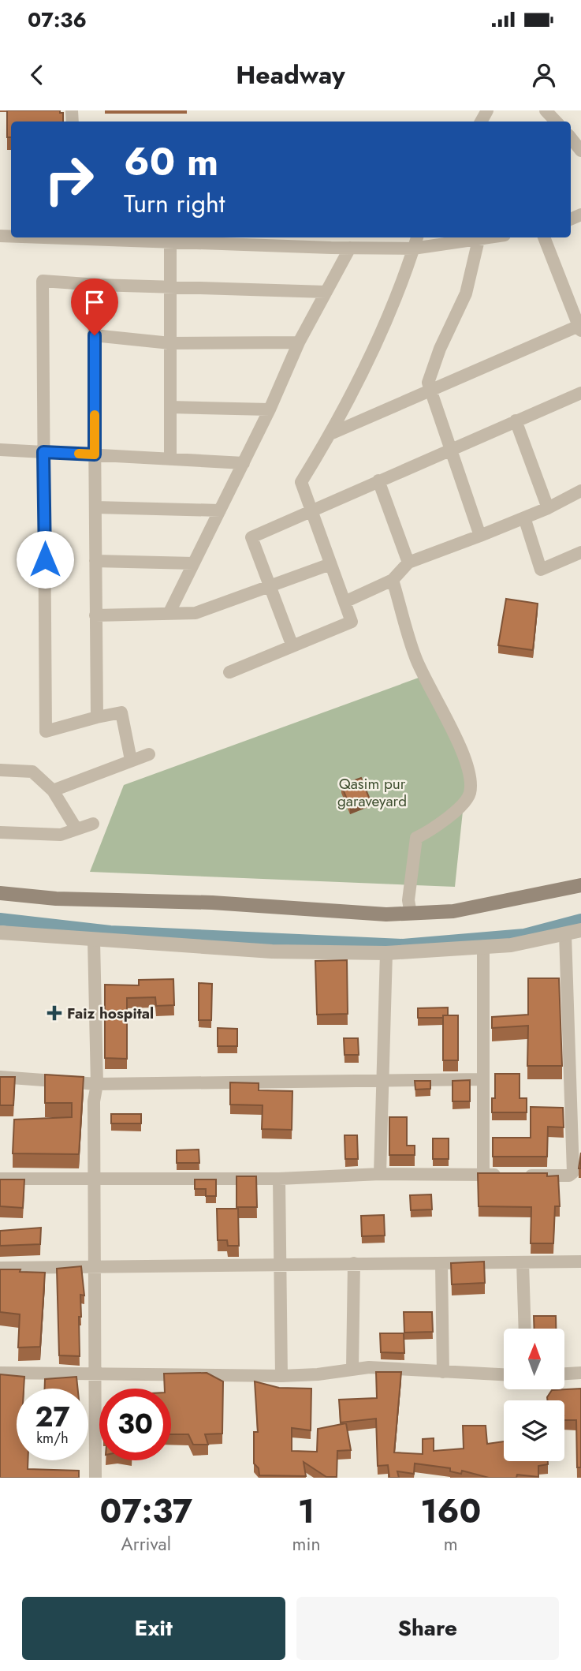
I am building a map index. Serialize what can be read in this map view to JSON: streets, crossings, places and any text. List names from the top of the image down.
{
  "parks": ["Qasim pur garaveyard"],
  "places": {
    "health": ["Faiz hospital"]
  },
  "north": "top",
  "page": {
    "status": "07:36",
    "header": "Headway",
    "turn": ["60 m", "Turn right"],
    "speed": "27 km/h",
    "limit": "30",
    "eta": [
      "07:37",
      "Arrival",
      "1",
      "min",
      "160",
      "m"
    ],
    "buttons": ["Exit", "Share"]
  }
}
